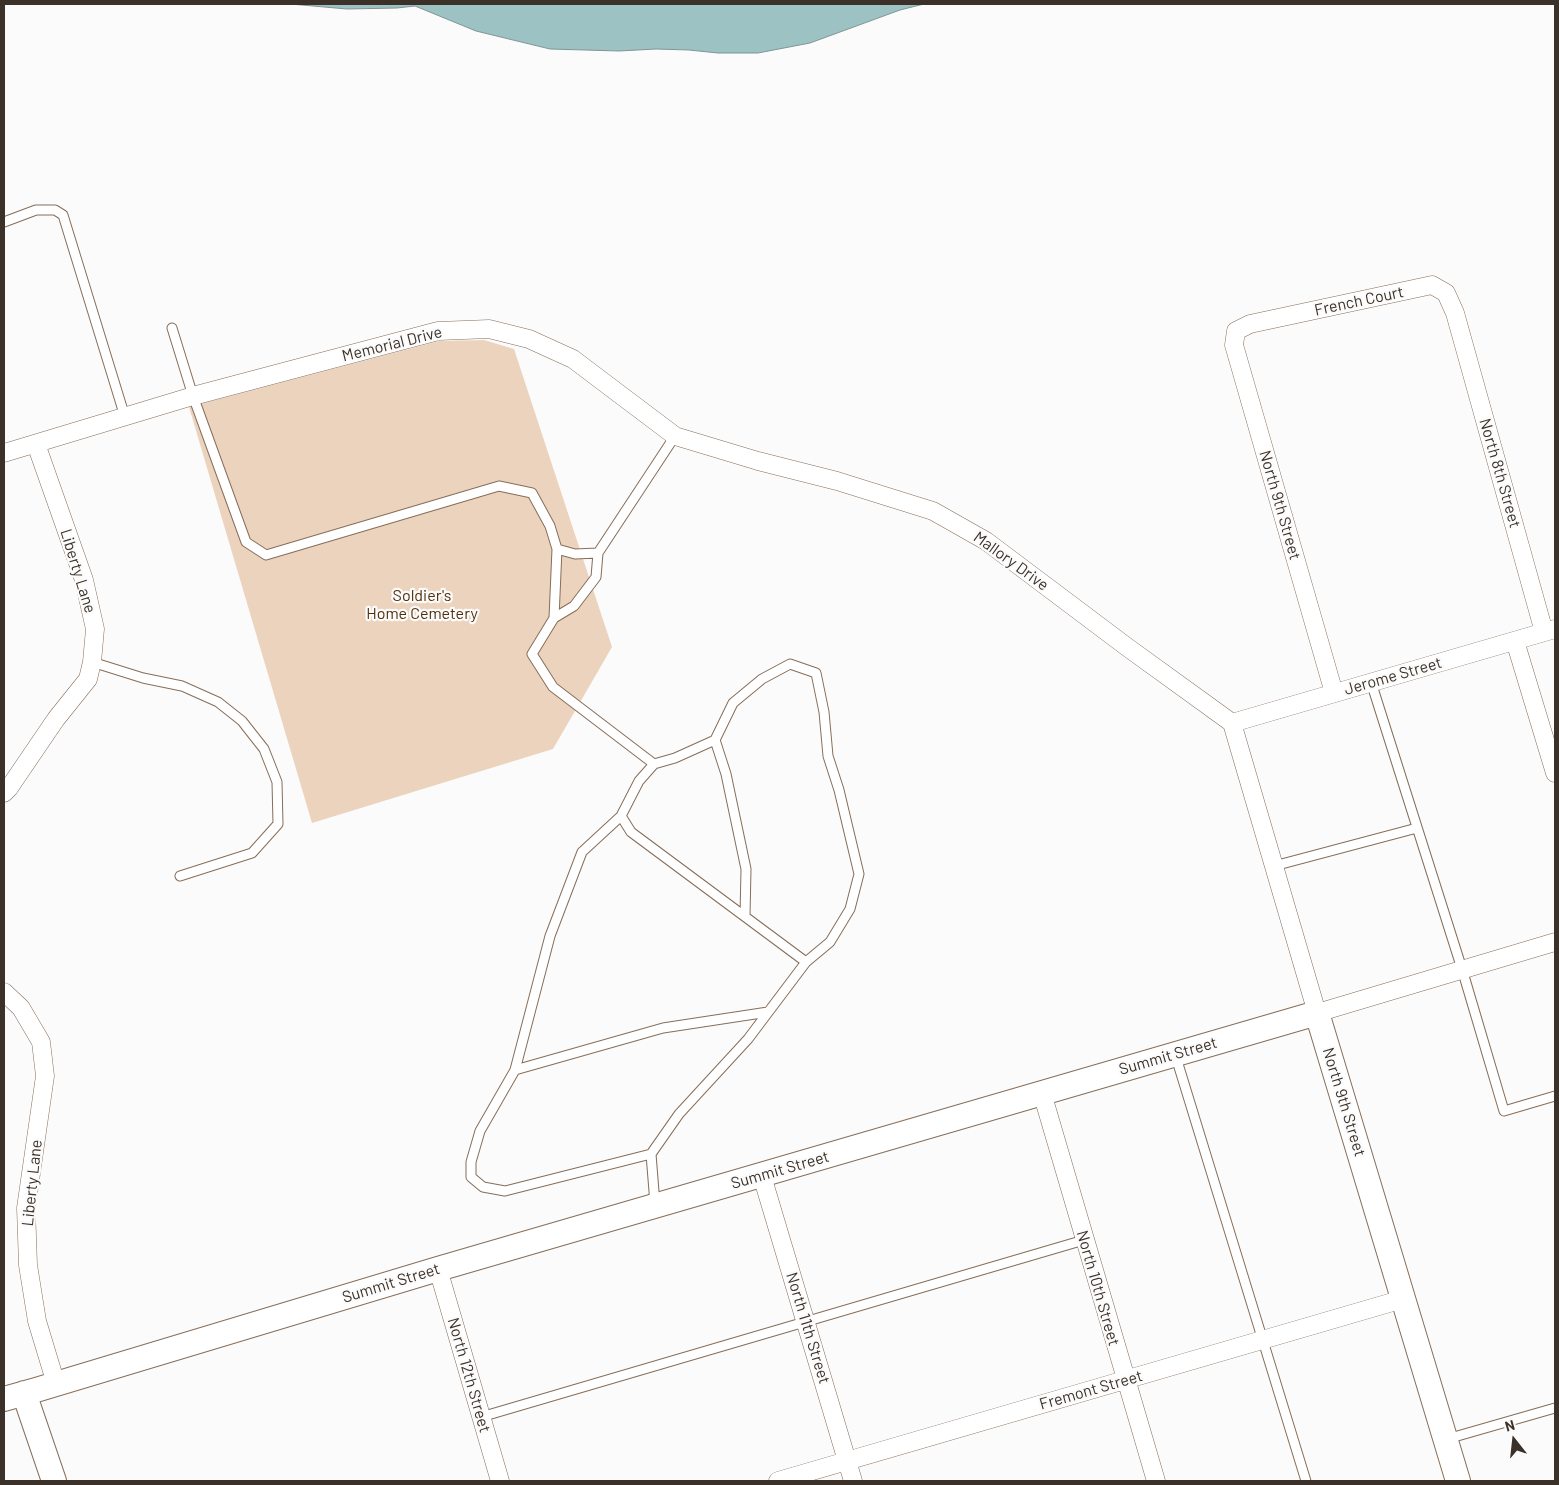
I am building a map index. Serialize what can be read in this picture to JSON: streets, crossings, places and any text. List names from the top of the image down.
{
  "streets": {
    "street": [
      "French Court",
      "Memorial Drive",
      "North 8th Street",
      "North 9th Street",
      "Mallory Drive",
      "Liberty Lane",
      "Jerome Street",
      "Summit Street",
      "North 10th Street",
      "North 11th Street",
      "North 12th Street",
      "Fremont Street"
    ]
  },
  "crossings": [
    ["French Court", "North 8th Street"],
    ["French Court", "North 9th Street"],
    ["Memorial Drive", "Mallory Drive"],
    ["Memorial Drive", "Liberty Lane"],
    ["North 8th Street", "Jerome Street"],
    ["North 9th Street", "Mallory Drive"],
    ["North 9th Street", "Jerome Street"],
    ["North 9th Street", "Summit Street"],
    ["North 9th Street", "Fremont Street"],
    ["Mallory Drive", "Jerome Street"],
    ["Liberty Lane", "Summit Street"],
    ["Summit Street", "North 10th Street"],
    ["Summit Street", "North 11th Street"],
    ["Summit Street", "North 12th Street"],
    ["North 10th Street", "Fremont Street"],
    ["North 11th Street", "Fremont Street"]
  ],
  "parks": ["Soldier's Home Cemetery"],
  "north": "top"
}
